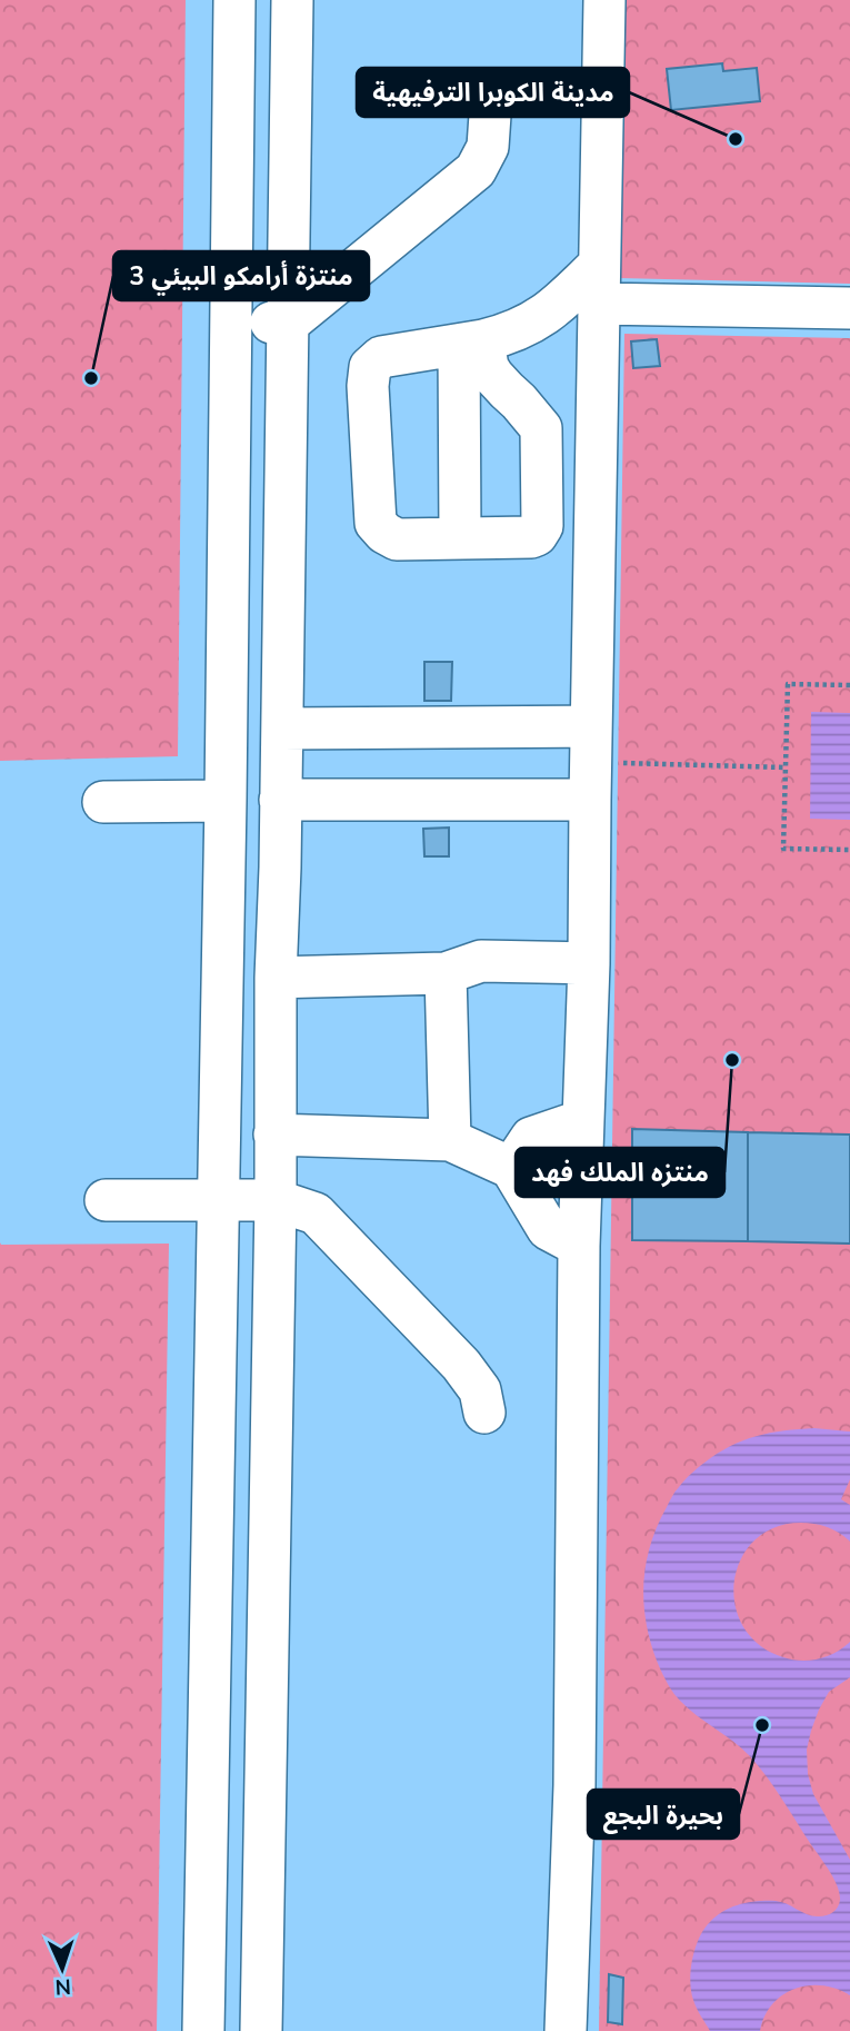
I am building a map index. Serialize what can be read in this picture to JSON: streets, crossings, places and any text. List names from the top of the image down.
{
  "places": [
    "مدينة الكوبرا الترفيهية",
    "منتزة أرامكو البيئي 3",
    "منتزه الملك فهد",
    "بحيرة البجع"
  ],
  "north": "bottom"
}
